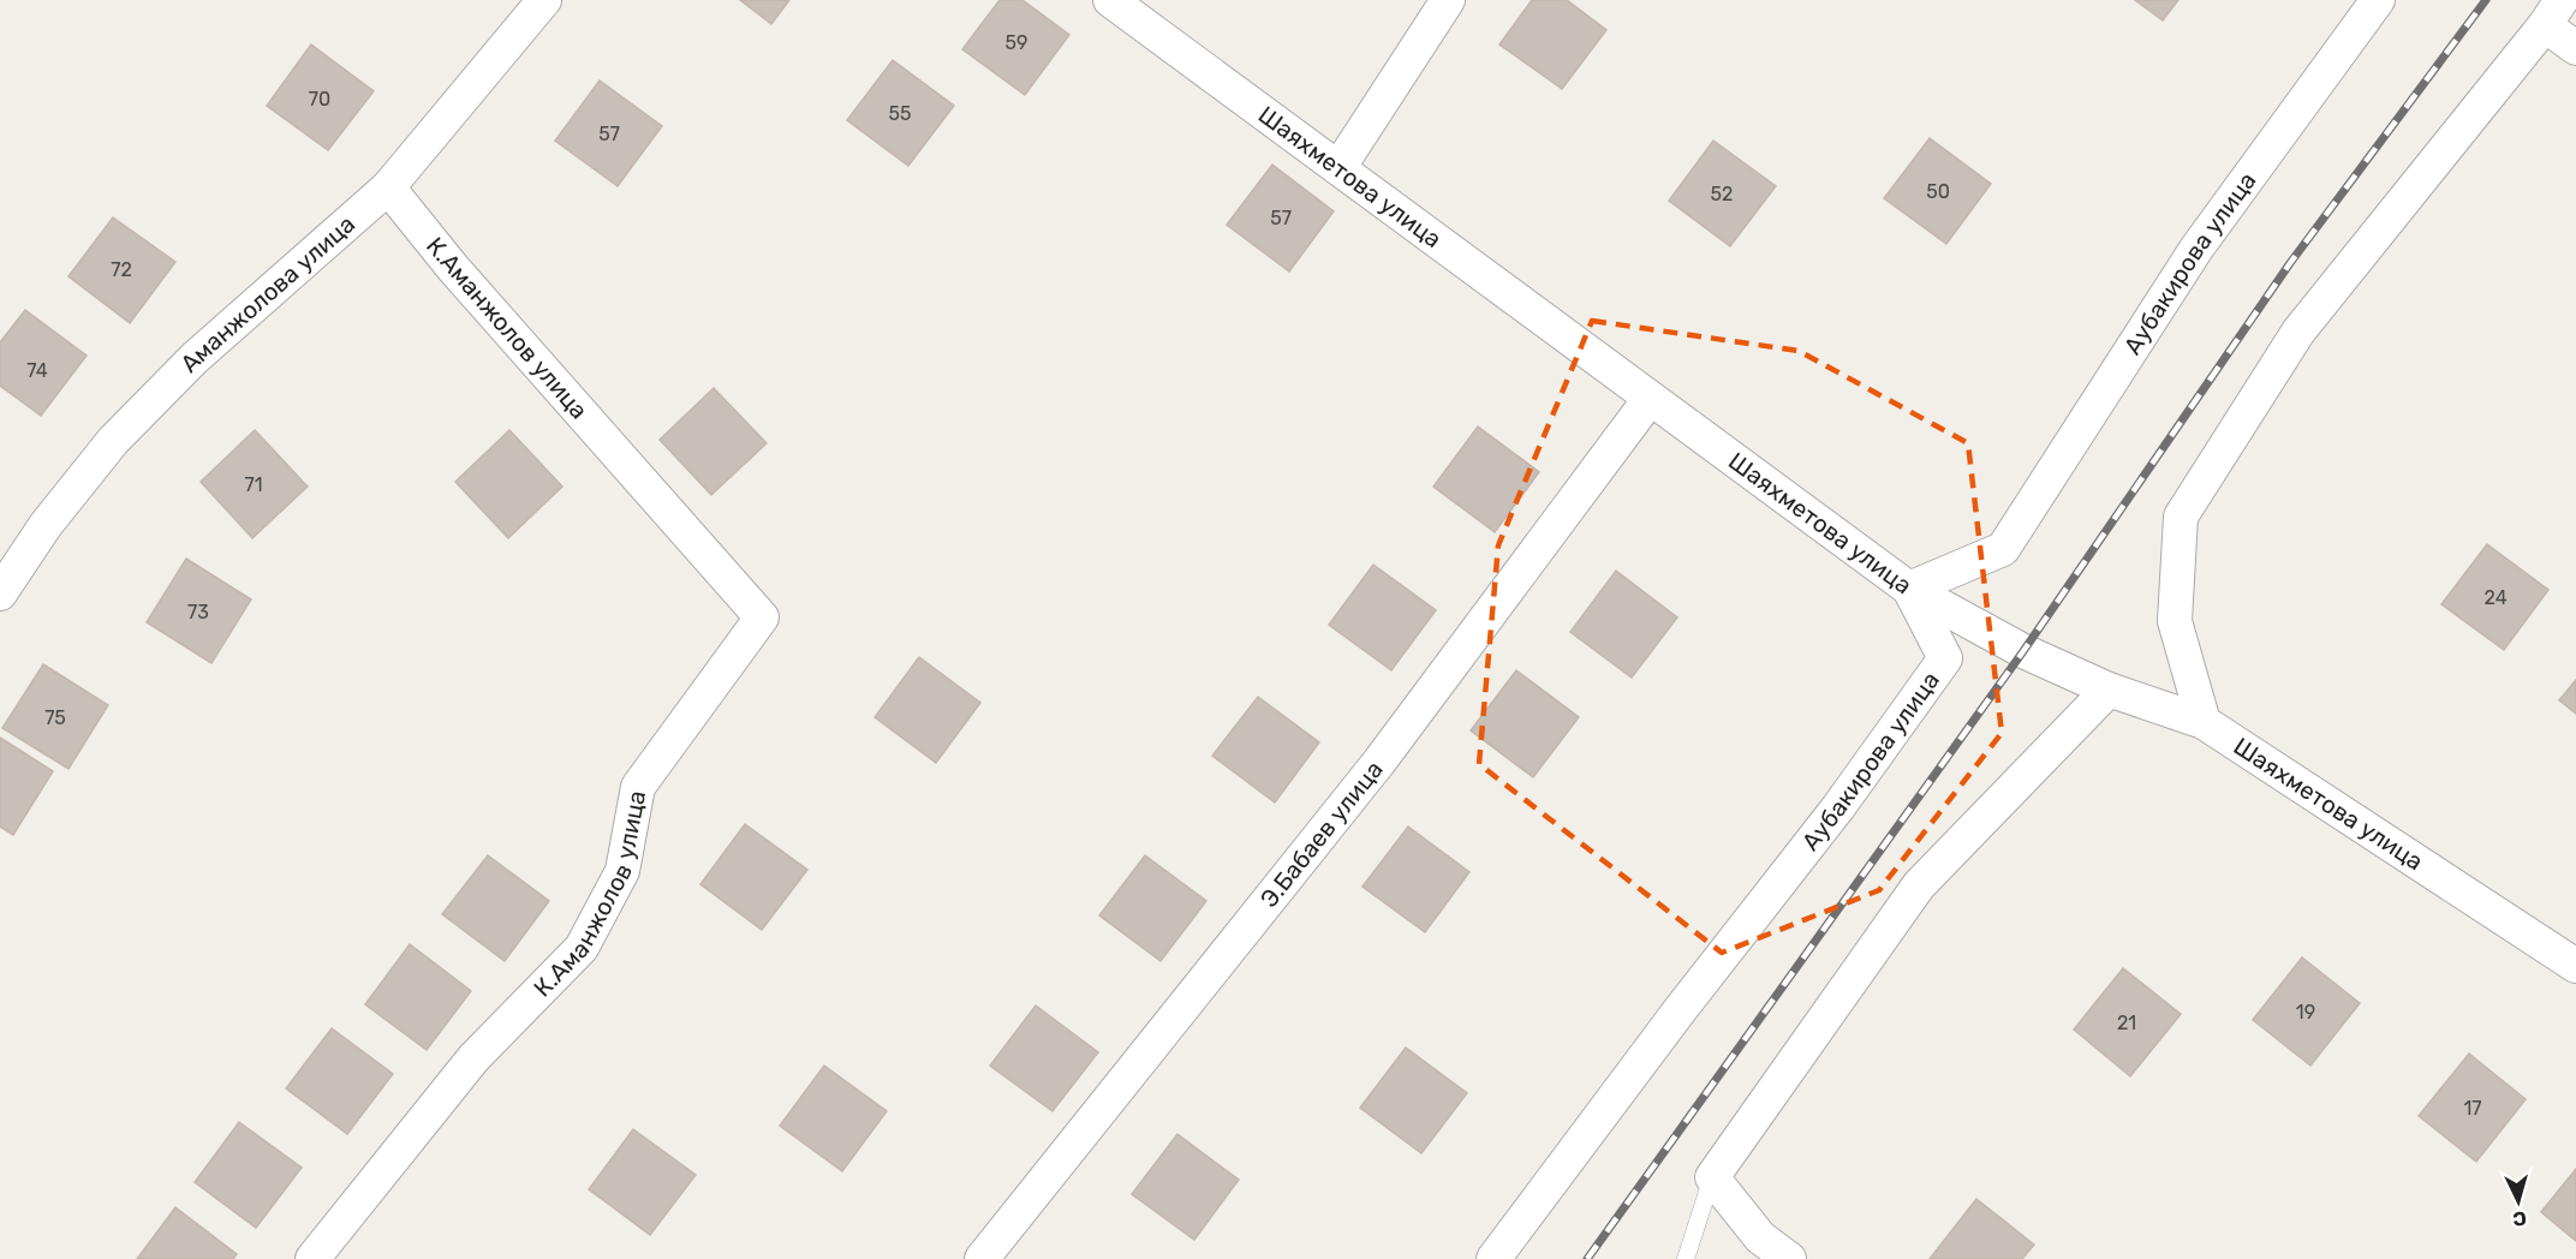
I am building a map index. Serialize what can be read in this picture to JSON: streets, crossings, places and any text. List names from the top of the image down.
{
  "streets": {
    "street": [
      "Шаяхметова улица",
      "Аубакирова улица",
      "Аманжолова улица",
      "К.Аманжолов улица",
      "Э.Бабаев улица"
    ]
  },
  "crossings": [
    ["Шаяхметова улица", "Аубакирова улица"],
    ["Шаяхметова улица", "Э.Бабаев улица"],
    ["Аманжолова улица", "К.Аманжолов улица"]
  ],
  "house_numbers": [
    "59",
    "70",
    "55",
    "57",
    "50",
    "52",
    "57",
    "72",
    "74",
    "71",
    "24",
    "73",
    "75",
    "19",
    "21",
    "17"
  ],
  "north": "bottom"
}
